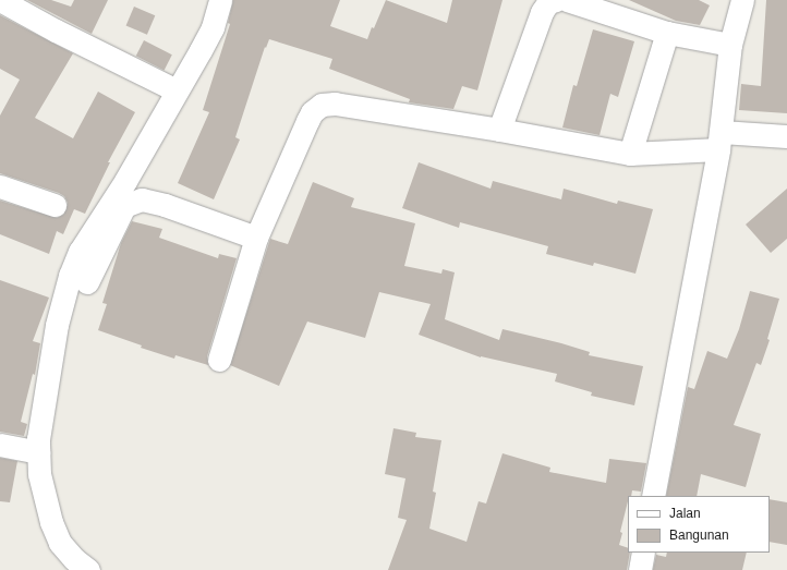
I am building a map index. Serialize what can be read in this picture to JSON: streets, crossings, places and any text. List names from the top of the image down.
{
  "legend": ["Jalan", "Bangunan"]
}
